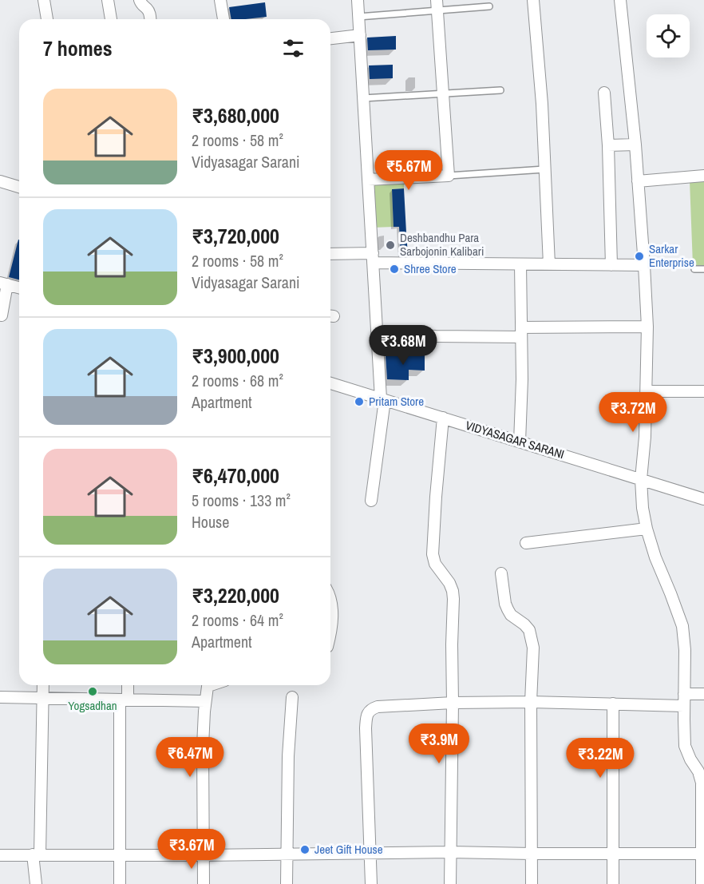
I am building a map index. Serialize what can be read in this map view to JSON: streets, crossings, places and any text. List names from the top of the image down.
{
  "streets": {
    "street": ["VIDYASAGAR SARANI"]
  },
  "places": [
    "Deshbandhu Para Sarbojonin Kalibari",
    "Sarkar Enterprise",
    "Shree Store",
    "Pritam Store",
    "Yogsadhan",
    "Jeet Gift House"
  ],
  "page": {
    "heading": "7 homes",
    "list": [
      {
        "name": "₹3,680,000",
        "note": "2 rooms · 58 m² · Vidyasagar Sarani"
      },
      {
        "name": "₹3,720,000",
        "note": "2 rooms · 58 m² · Vidyasagar Sarani"
      },
      {
        "name": "₹3,900,000",
        "note": "2 rooms · 68 m² · Apartment"
      },
      {
        "name": "₹6,470,000",
        "note": "5 rooms · 133 m² · House"
      },
      {
        "name": "₹3,220,000",
        "note": "2 rooms · 64 m² · Apartment"
      }
    ],
    "price": [
      "₹5.67M",
      "₹3.68M",
      "₹3.72M",
      "₹3.9M",
      "₹6.47M",
      "₹3.22M",
      "₹3.67M"
    ]
  }
}
